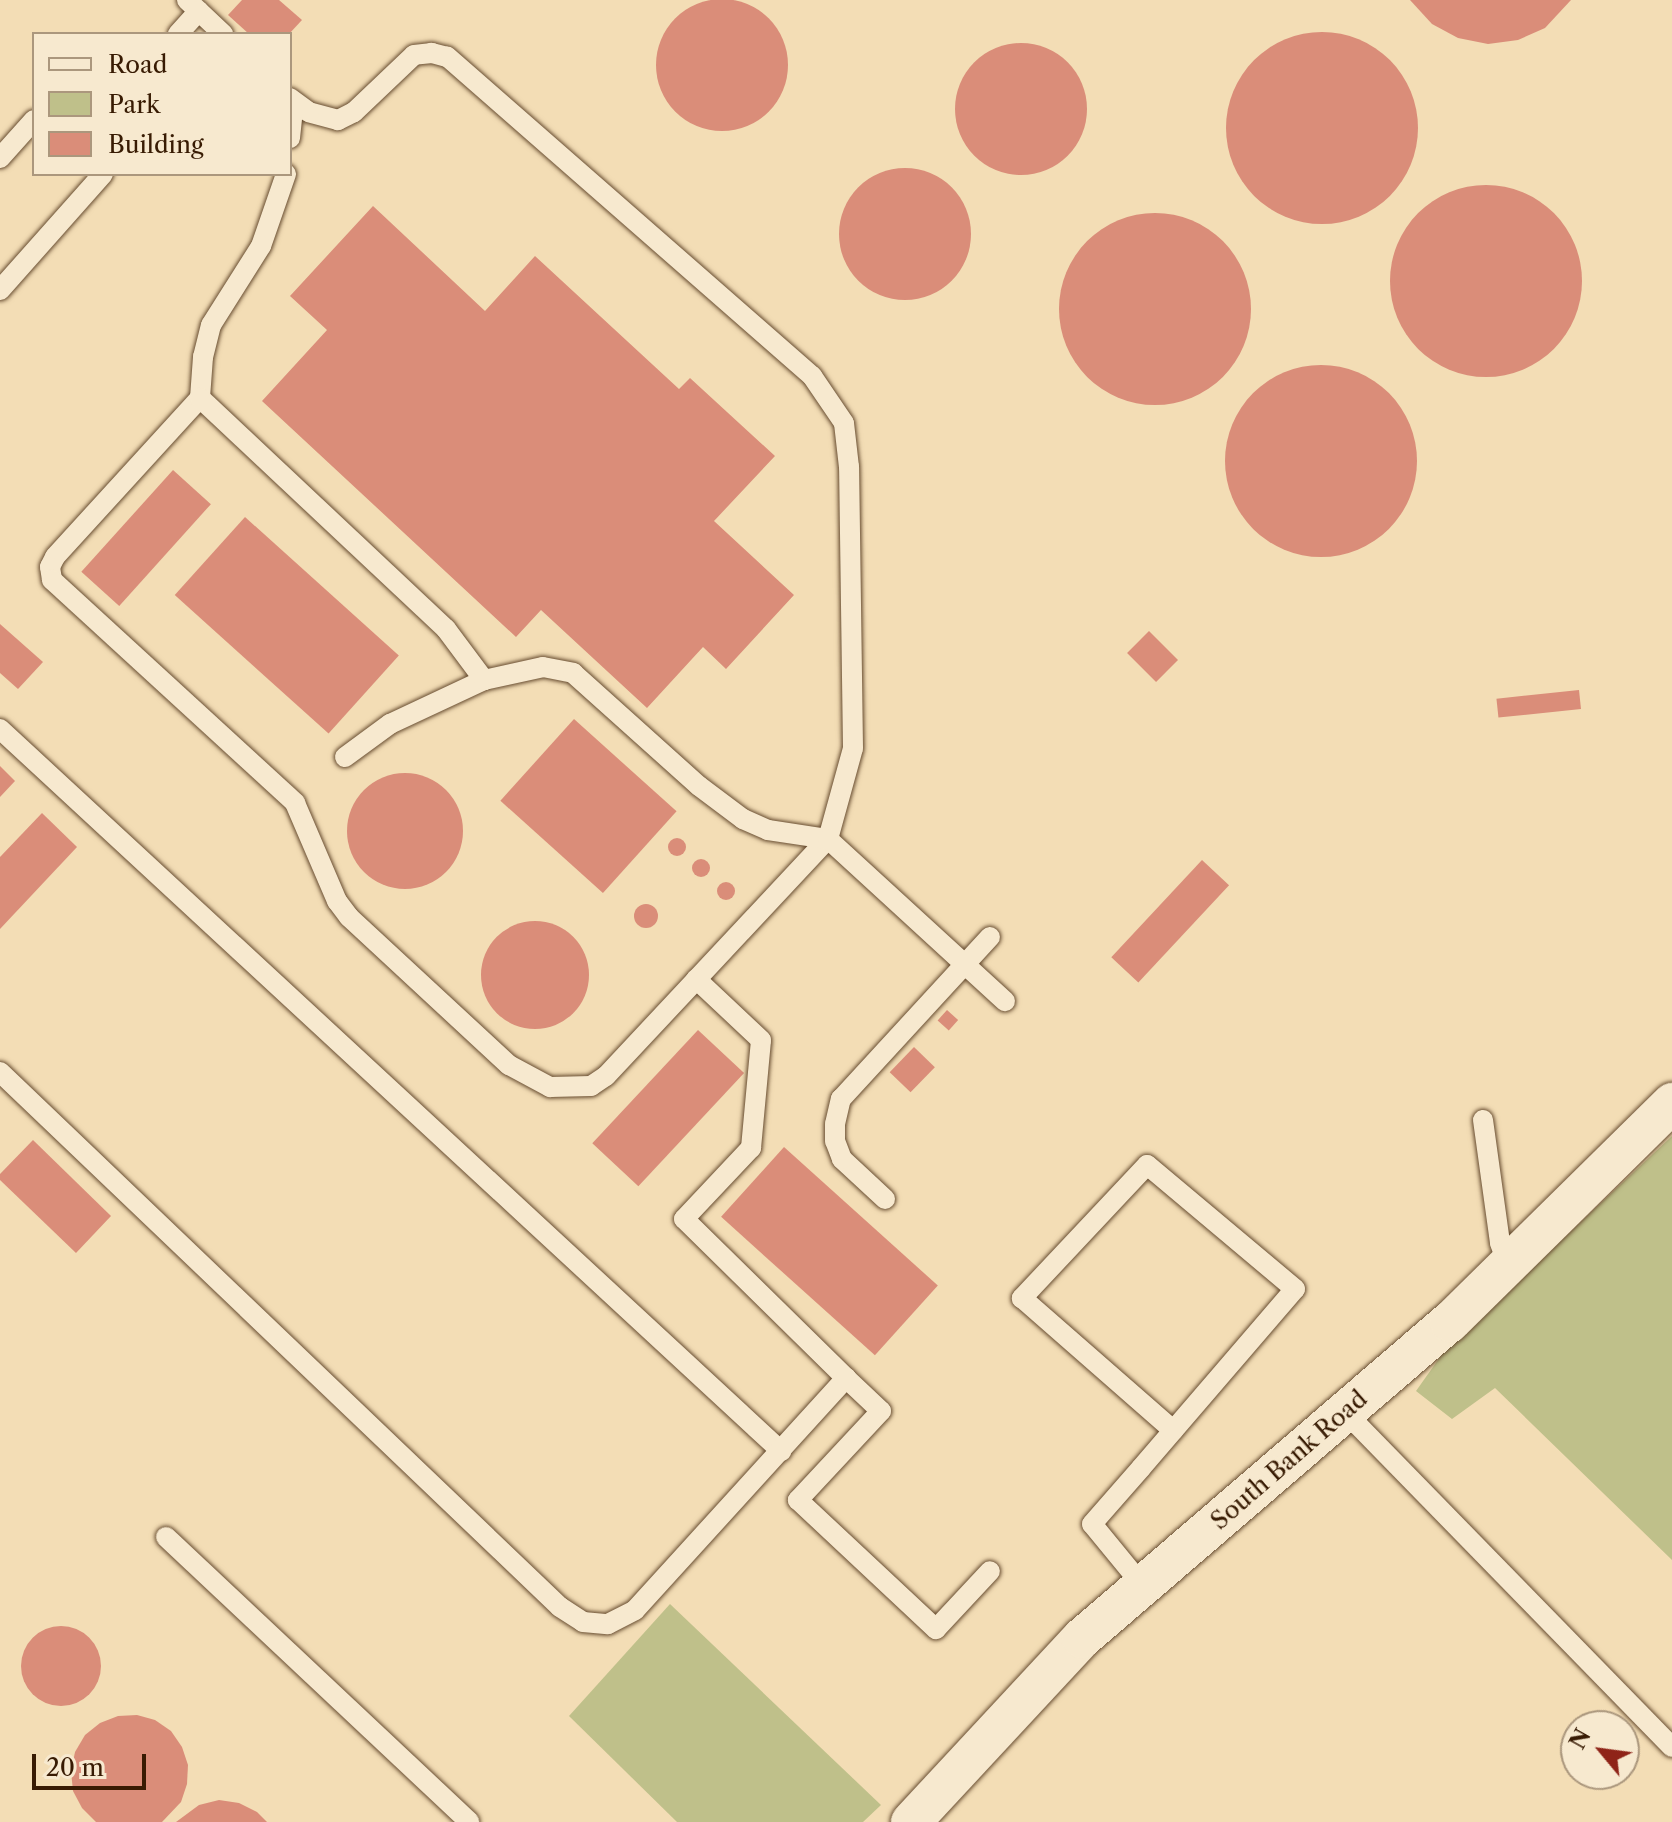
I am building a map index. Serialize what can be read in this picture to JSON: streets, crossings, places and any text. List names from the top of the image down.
{
  "streets": {
    "street": ["South Bank Road"]
  },
  "legend": ["Road", "Park", "Building"],
  "scale_bar": "20 m",
  "north": "top left"
}
